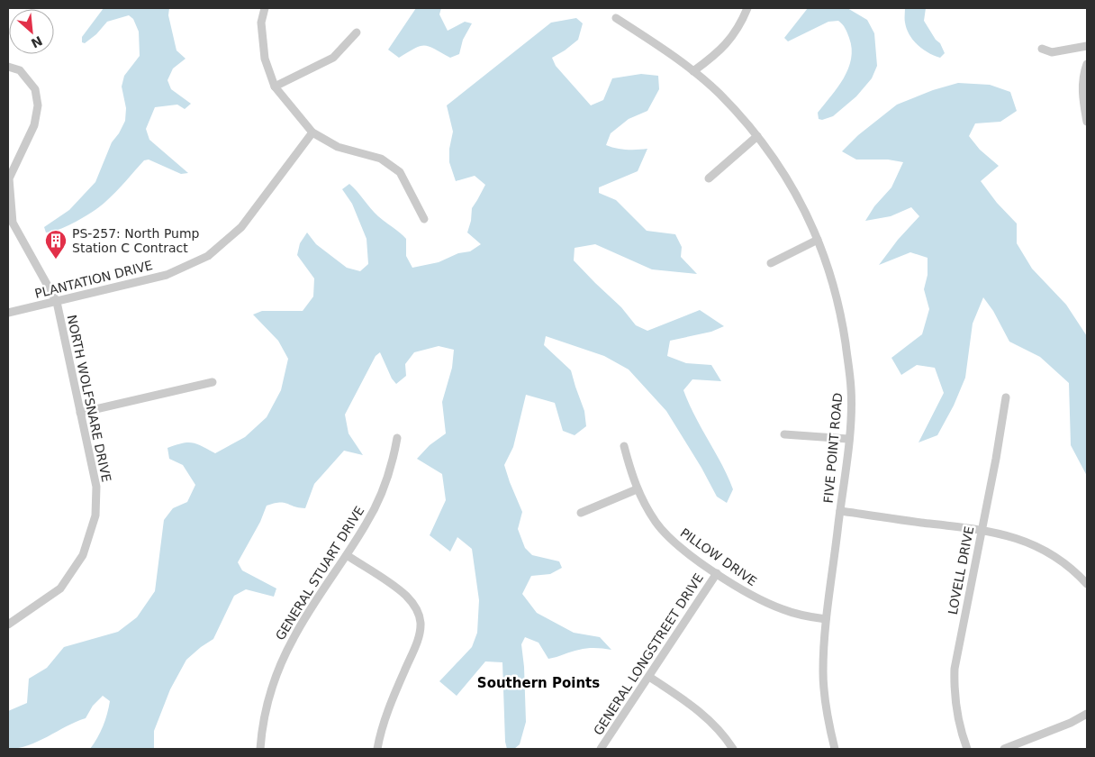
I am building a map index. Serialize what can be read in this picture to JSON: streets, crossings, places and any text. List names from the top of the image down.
{
  "streets": {
    "street": [
      "PLANTATION DRIVE",
      "NORTH WOLFSNARE DRIVE",
      "FIVE POINT ROAD",
      "PILLOW DRIVE",
      "LOVELL DRIVE",
      "GENERAL STUART DRIVE",
      "GENERAL LONGSTREET DRIVE"
    ]
  },
  "crossings": [
    ["PLANTATION DRIVE", "NORTH WOLFSNARE DRIVE"],
    ["FIVE POINT ROAD", "PILLOW DRIVE"],
    ["PILLOW DRIVE", "GENERAL LONGSTREET DRIVE"]
  ],
  "districts": ["Southern Points"],
  "places": {
    "building": ["PS-257: North Pump Station C Contract"]
  },
  "north": "bottom right"
}
